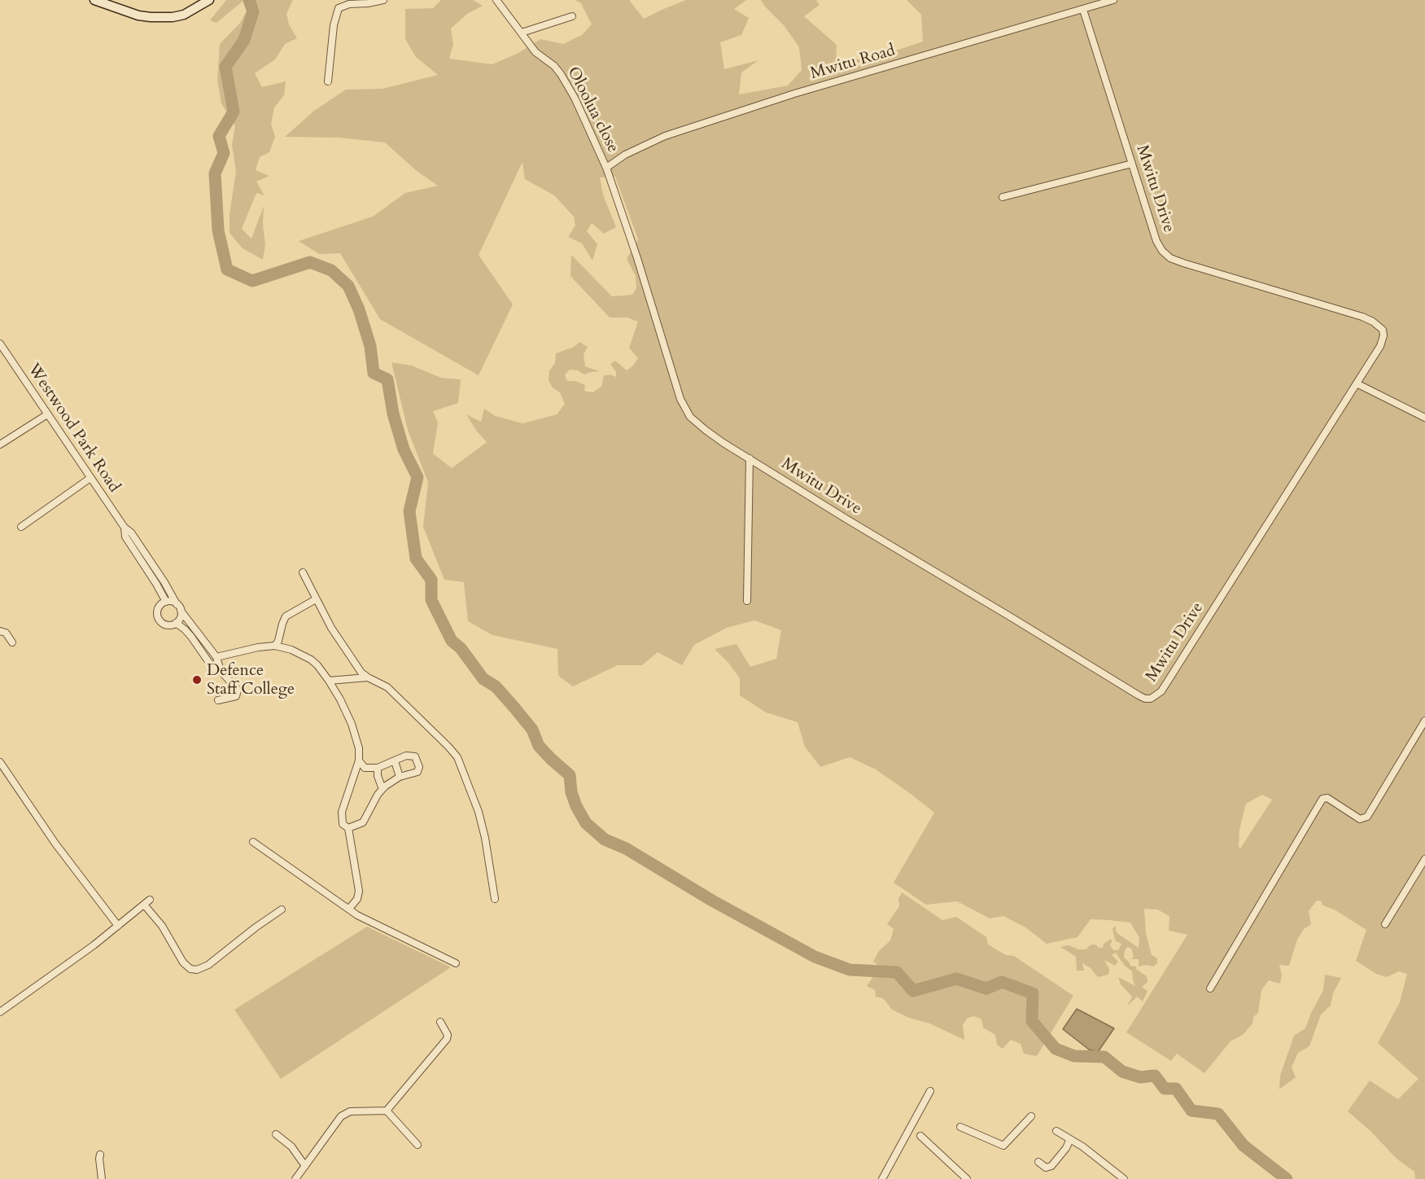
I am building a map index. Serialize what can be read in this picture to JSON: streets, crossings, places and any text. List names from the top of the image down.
{
  "streets": {
    "street": [
      "Mwitu Road",
      "Oloolua close",
      "Mwitu Drive",
      "Westwood Park Road"
    ]
  },
  "crossings": [
    ["Mwitu Road", "Oloolua close"],
    ["Mwitu Road", "Mwitu Drive"],
    ["Oloolua close", "Mwitu Drive"]
  ],
  "places": ["Defence Staff College"]
}
